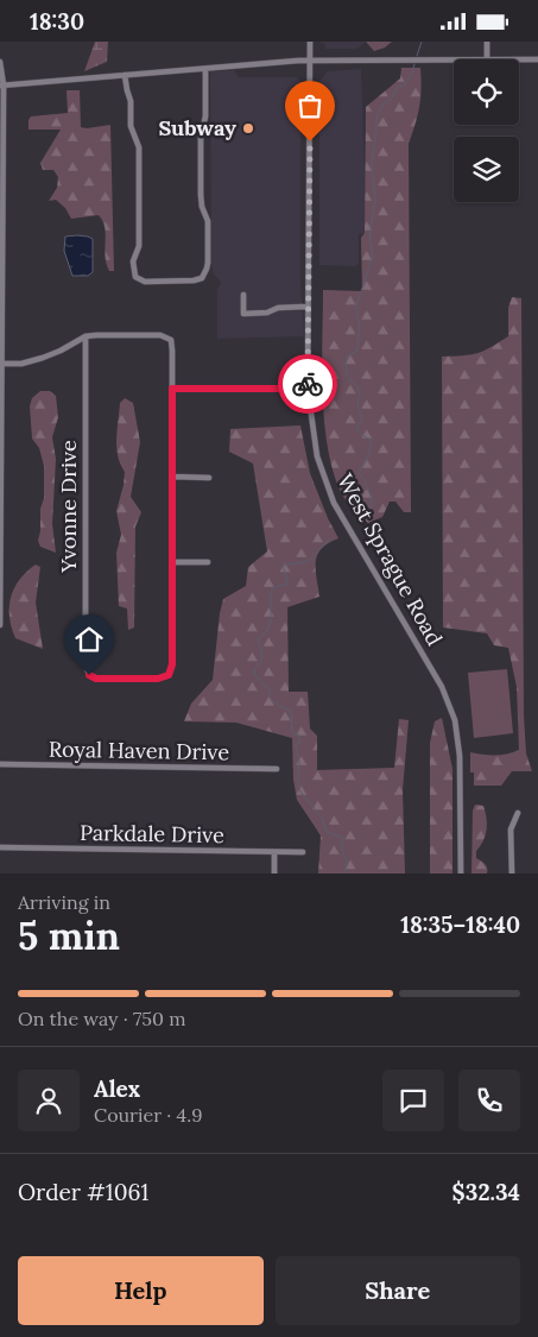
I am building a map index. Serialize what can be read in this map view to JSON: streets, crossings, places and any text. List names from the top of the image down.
{
  "streets": {
    "street": [
      "Yvonne Drive",
      "West Sprague Road",
      "Royal Haven Drive",
      "Parkdale Drive"
    ]
  },
  "places": ["Subway"],
  "page": {
    "status": "18:30",
    "heading": ["5 min", "Arriving in", "18:35–18:40"],
    "panel": [
      "Alex",
      "Courier · 4.9",
      "Order #1061",
      "$32.34"
    ],
    "bar": "On the way · 750 m",
    "buttons": ["Help", "Share"]
  }
}
